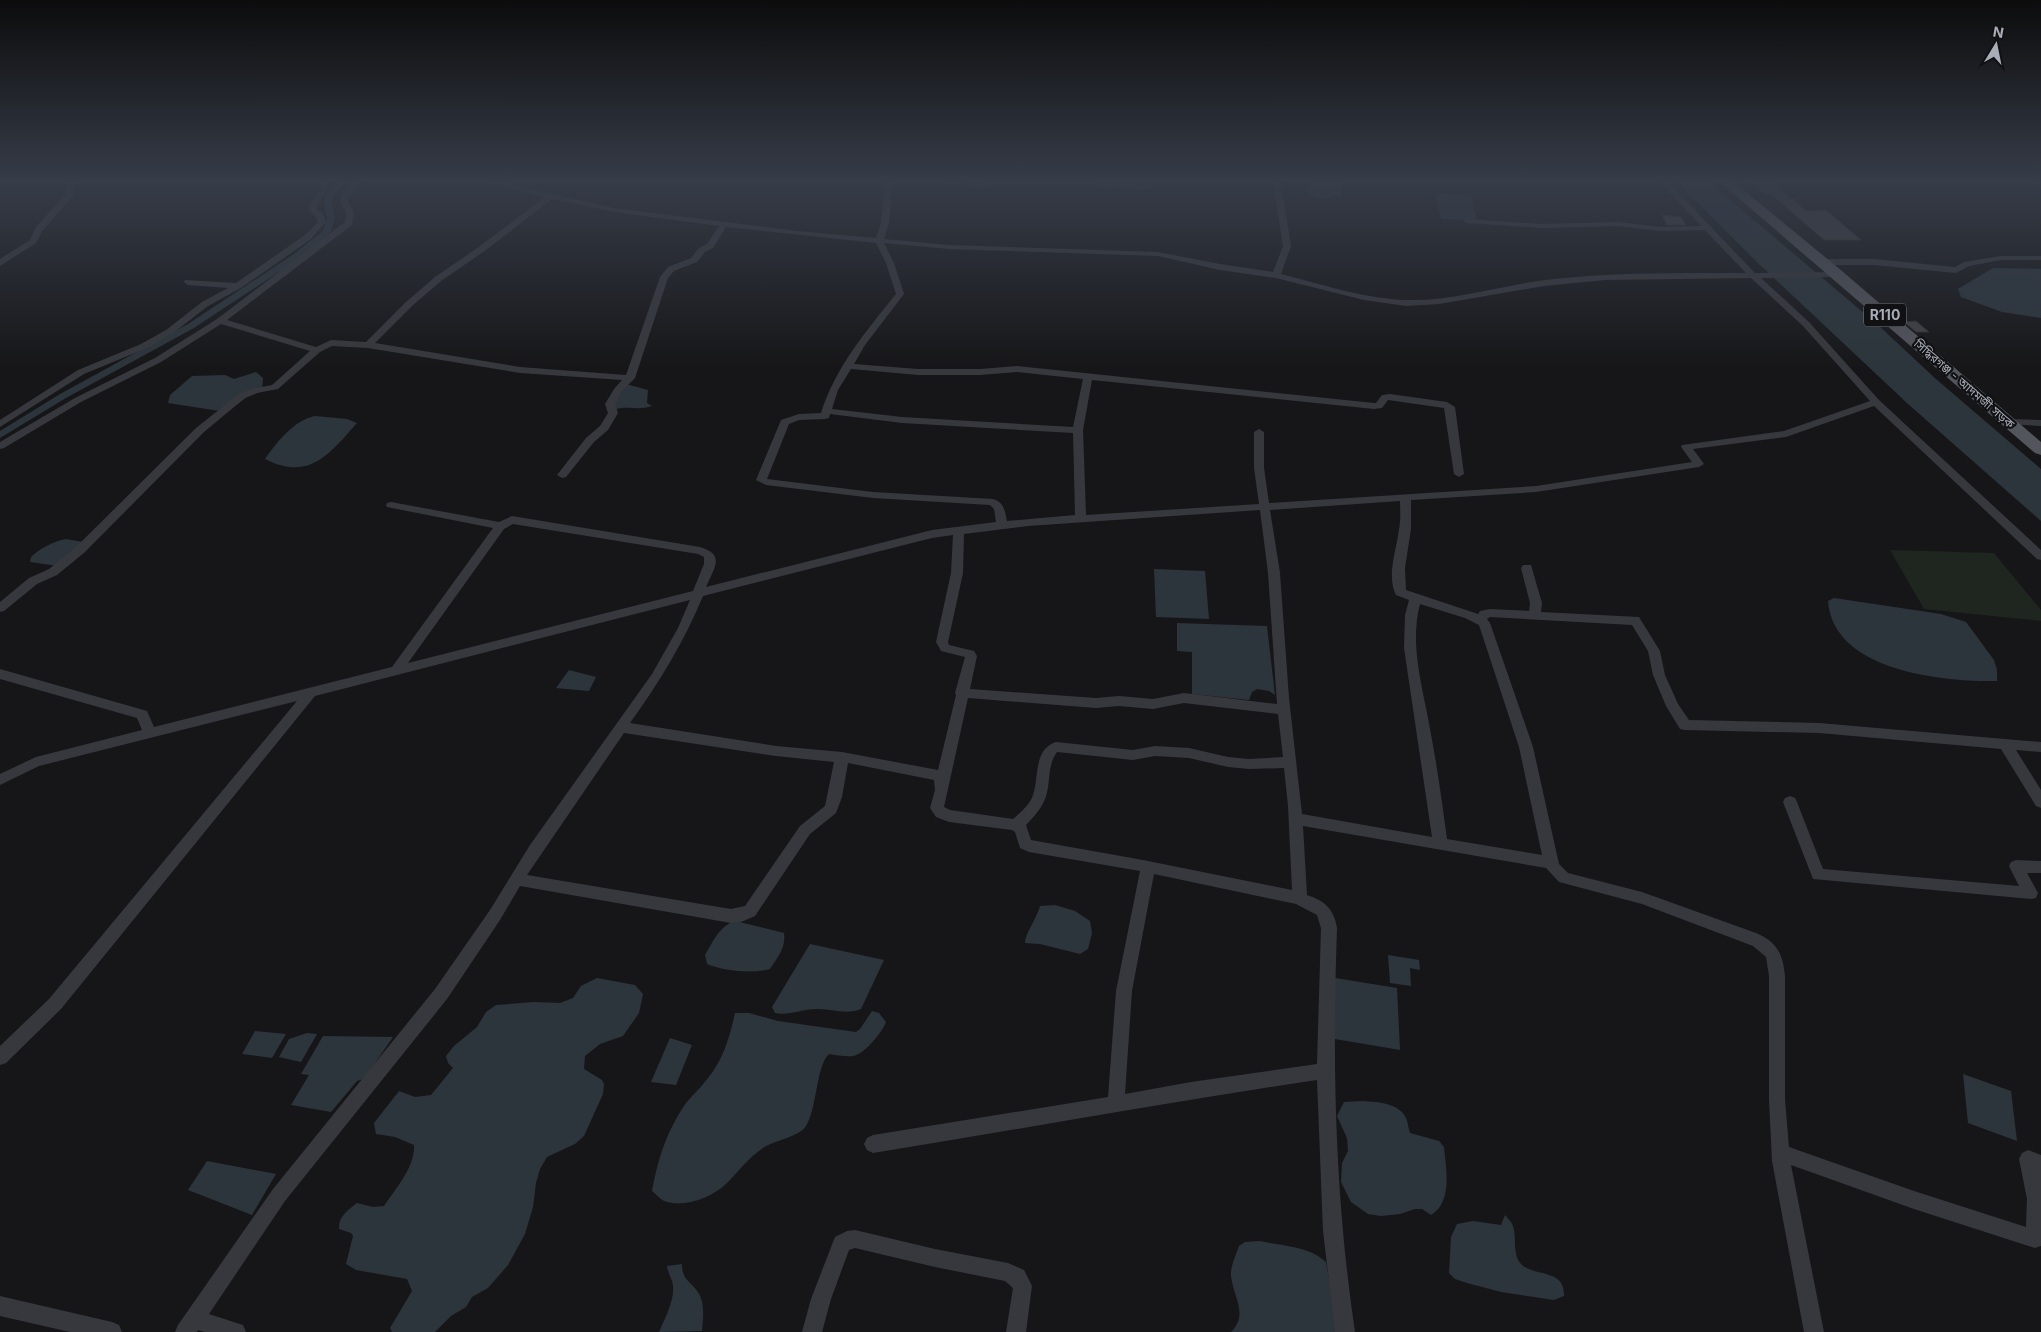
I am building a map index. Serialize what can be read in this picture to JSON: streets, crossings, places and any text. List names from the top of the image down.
{
  "streets": {
    "main road": ["R110", "সিদ্ধিরগঞ্জ - আদমজী সড়ক"]
  },
  "north": "top"
}
